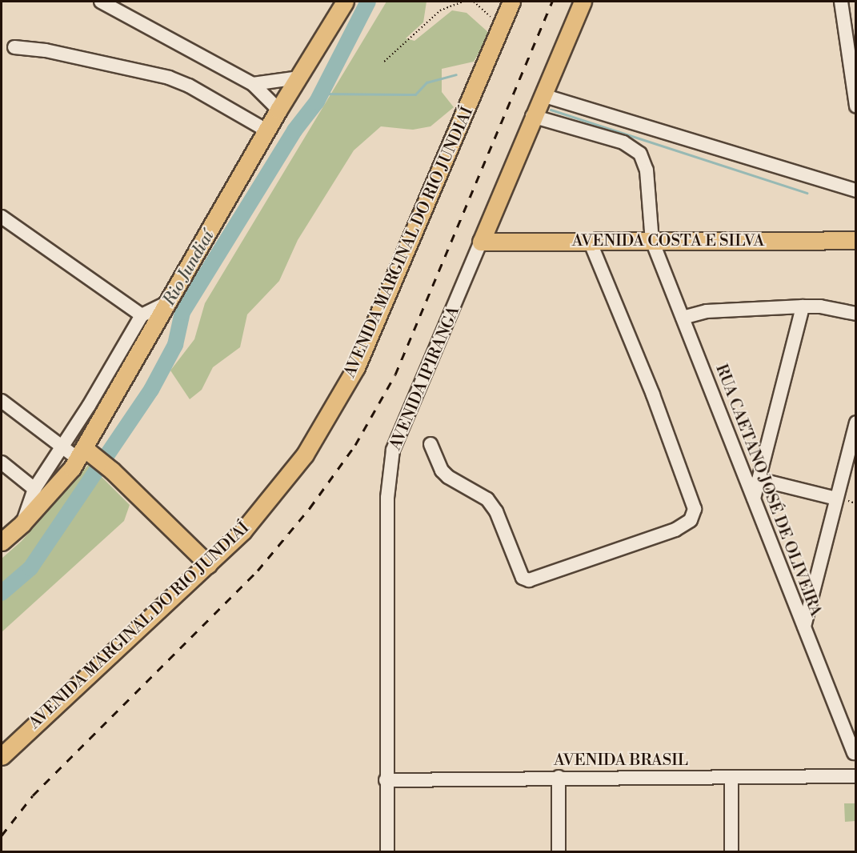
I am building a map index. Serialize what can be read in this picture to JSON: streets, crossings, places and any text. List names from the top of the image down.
{
  "streets": {
    "main road": ["AVENIDA COSTA E SILVA", "AVENIDA MARGINAL DO RIO JUNDIAÍ", "AVENIDA IPIRANGA"],
    "street": ["RUA CAETANO JOSÉ DE OLIVEIRA", "AVENIDA BRASIL"]
  },
  "crossings": [
    ["AVENIDA COSTA E SILVA", "AVENIDA IPIRANGA"],
    ["AVENIDA COSTA E SILVA", "RUA CAETANO JOSÉ DE OLIVEIRA"],
    ["AVENIDA IPIRANGA", "RUA CAETANO JOSÉ DE OLIVEIRA"],
    ["AVENIDA IPIRANGA", "AVENIDA BRASIL"]
  ],
  "water": ["Rio Jundiaí"]
}
